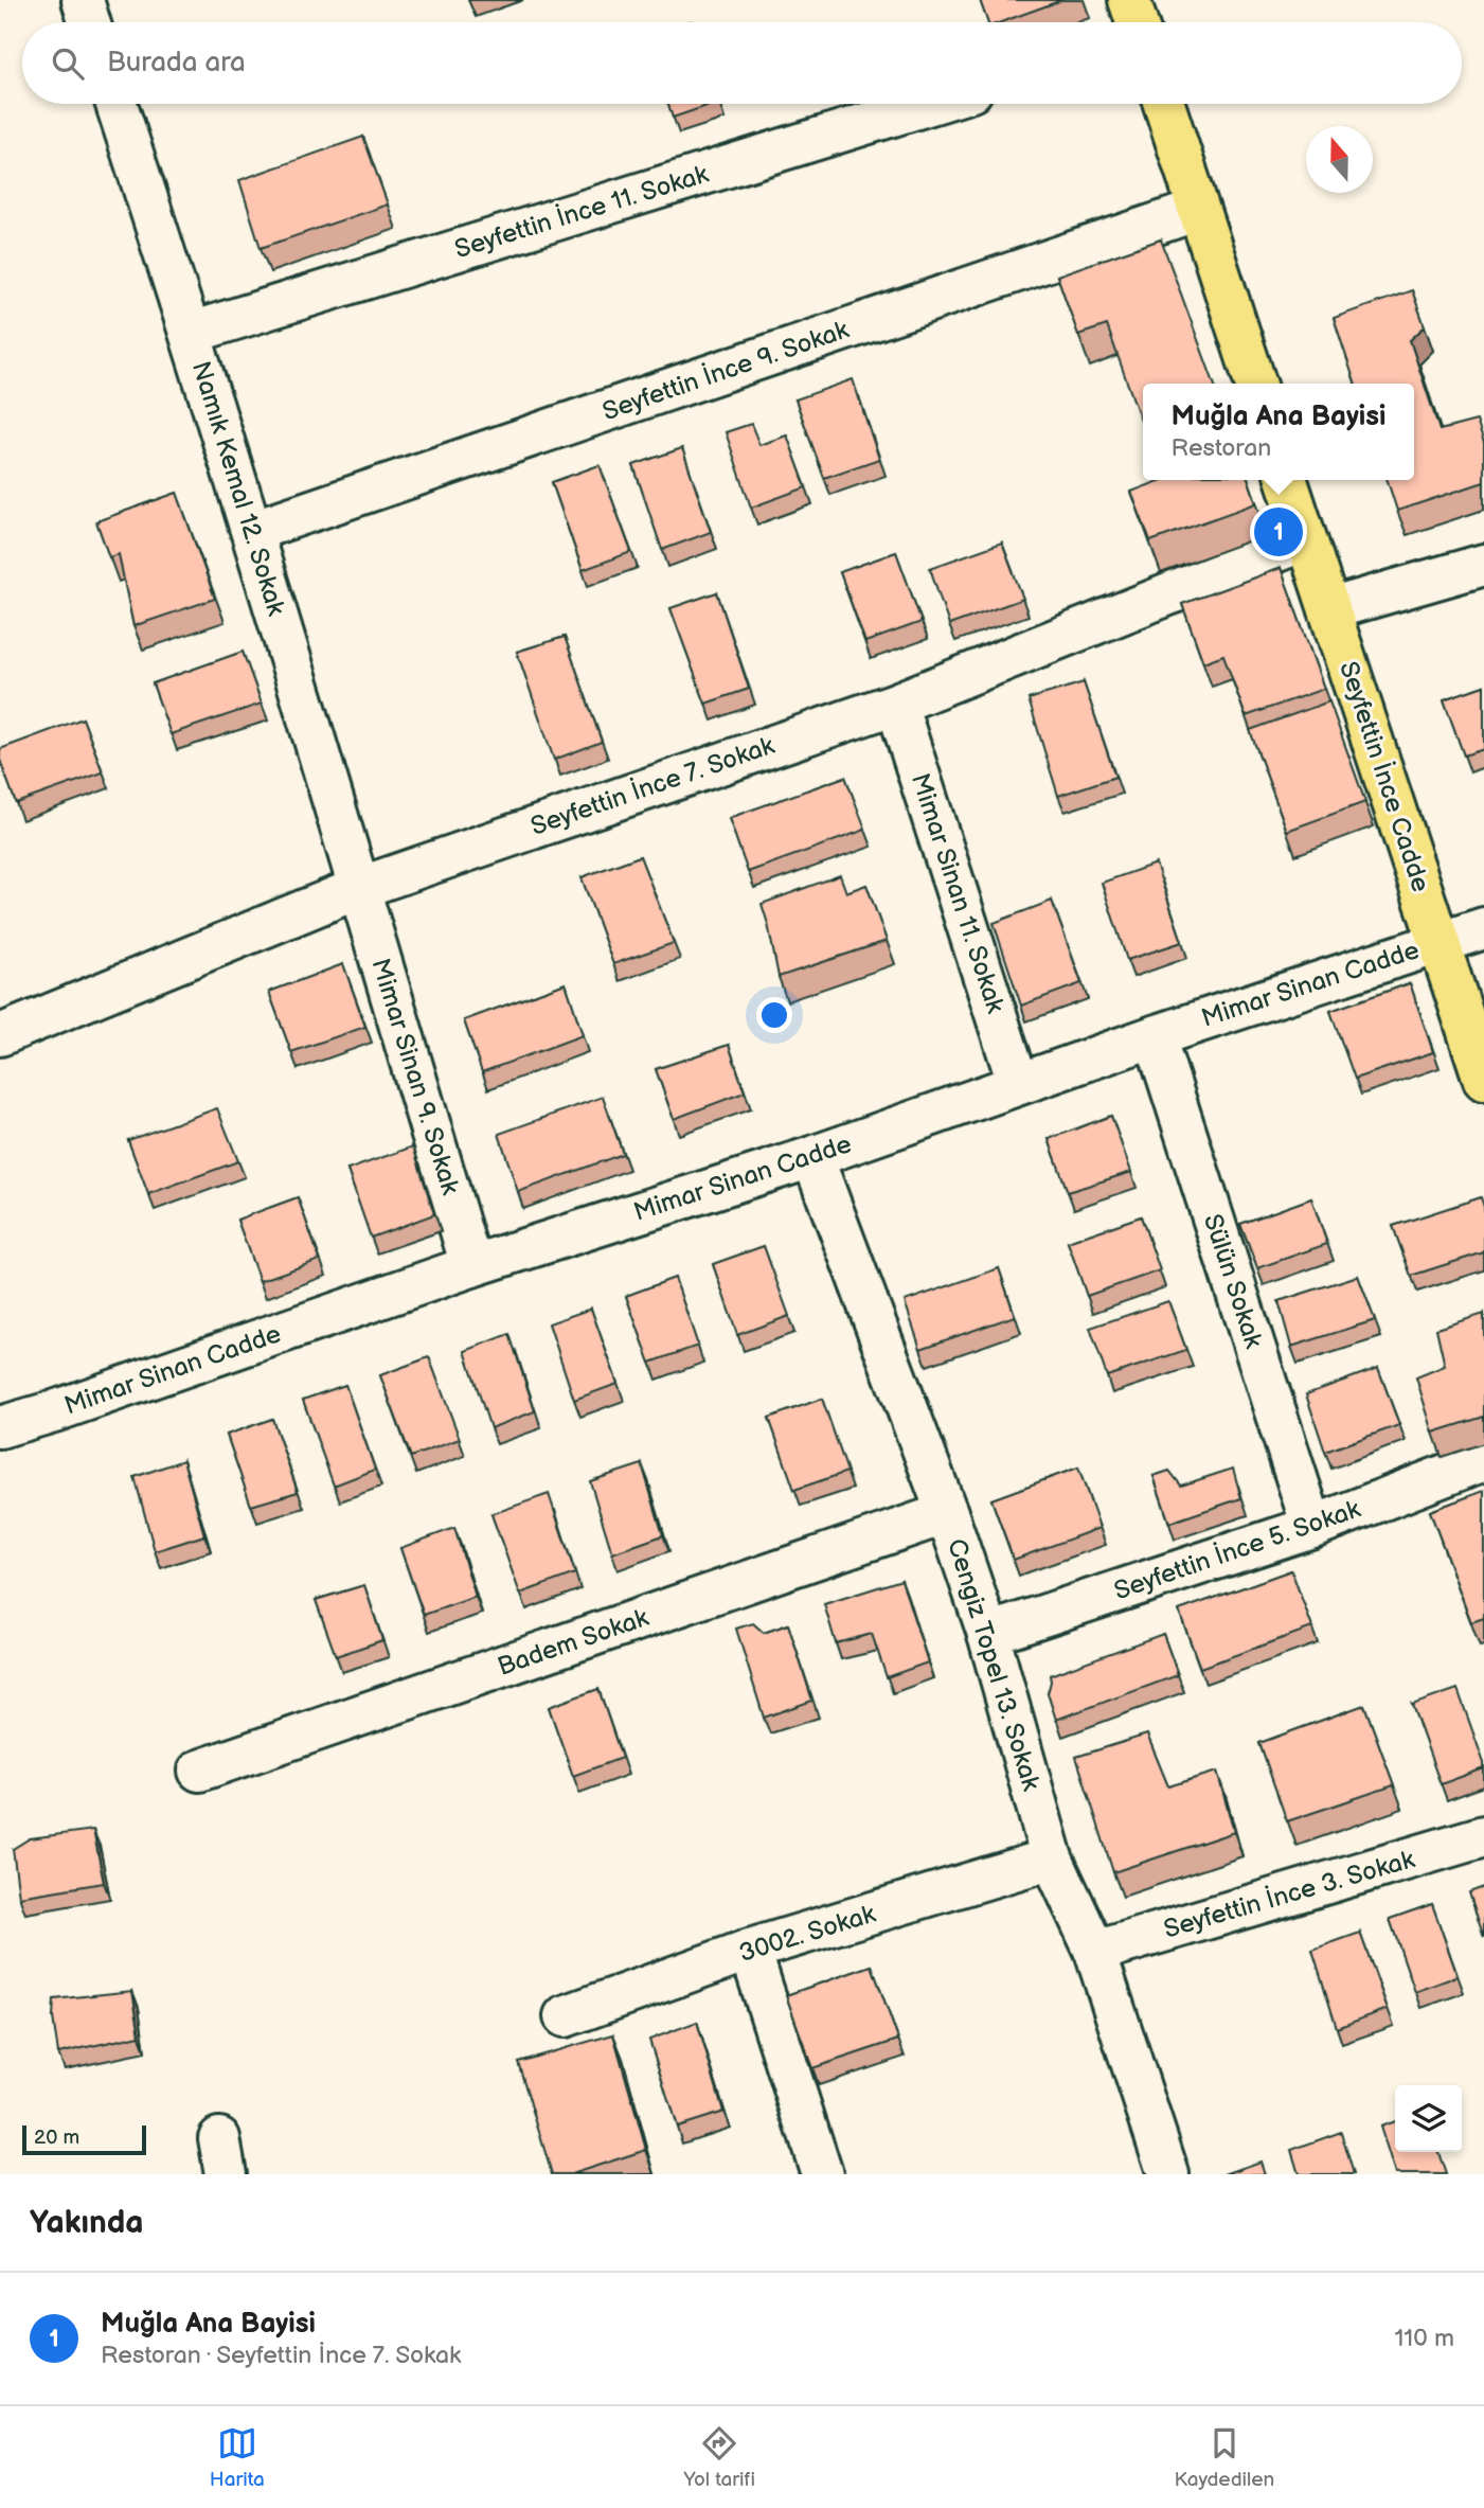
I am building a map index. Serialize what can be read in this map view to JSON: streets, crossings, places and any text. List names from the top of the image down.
{
  "streets": {
    "main road": ["Seyfettin İnce Cadde"],
    "street": [
      "Seyfettin İnce 11. Sokak",
      "Seyfettin İnce 9. Sokak",
      "Namık Kemal 12. Sokak",
      "Seyfettin İnce 7. Sokak",
      "Mimar Sinan 11. Sokak",
      "Mimar Sinan Cadde",
      "Mimar Sinan 9. Sokak",
      "Sülün Sokak",
      "Seyfettin İnce 5. Sokak",
      "Badem Sokak",
      "Cengiz Topel 13. Sokak",
      "Seyfettin İnce 3. Sokak",
      "3002. Sokak"
    ]
  },
  "crossings": [
    ["Seyfettin İnce 11. Sokak", "Namık Kemal 12. Sokak"],
    ["Seyfettin İnce 9. Sokak", "Namık Kemal 12. Sokak"],
    ["Namık Kemal 12. Sokak", "Seyfettin İnce 7. Sokak"],
    ["Namık Kemal 12. Sokak", "Mimar Sinan 9. Sokak"],
    ["Seyfettin İnce Cadde", "Seyfettin İnce 7. Sokak"],
    ["Seyfettin İnce Cadde", "Mimar Sinan Cadde"],
    ["Seyfettin İnce 7. Sokak", "Mimar Sinan 11. Sokak"],
    ["Seyfettin İnce 7. Sokak", "Mimar Sinan 9. Sokak"],
    ["Mimar Sinan 11. Sokak", "Mimar Sinan Cadde"],
    ["Mimar Sinan Cadde", "Mimar Sinan 9. Sokak"],
    ["Mimar Sinan Cadde", "Sülün Sokak"],
    ["Mimar Sinan Cadde", "Cengiz Topel 13. Sokak"],
    ["Sülün Sokak", "Seyfettin İnce 5. Sokak"],
    ["Seyfettin İnce 5. Sokak", "Cengiz Topel 13. Sokak"],
    ["Badem Sokak", "Cengiz Topel 13. Sokak"],
    ["Cengiz Topel 13. Sokak", "Seyfettin İnce 3. Sokak"],
    ["Cengiz Topel 13. Sokak", "3002. Sokak"]
  ],
  "scale_bar": "20 m",
  "north": "top",
  "page": {
    "search": "Burada ara",
    "popup": ["Muğla Ana Bayisi", "Restoran"],
    "pins": "1",
    "scale": "20 m",
    "heading": "Yakında",
    "list": [
      {
        "mark": "1",
        "name": "Muğla Ana Bayisi",
        "note": "Restoran · Seyfettin İnce 7. Sokak",
        "value": "110 m"
      }
    ],
    "nav": ["Harita", "Yol tarifi", "Kaydedilen"]
  }
}
